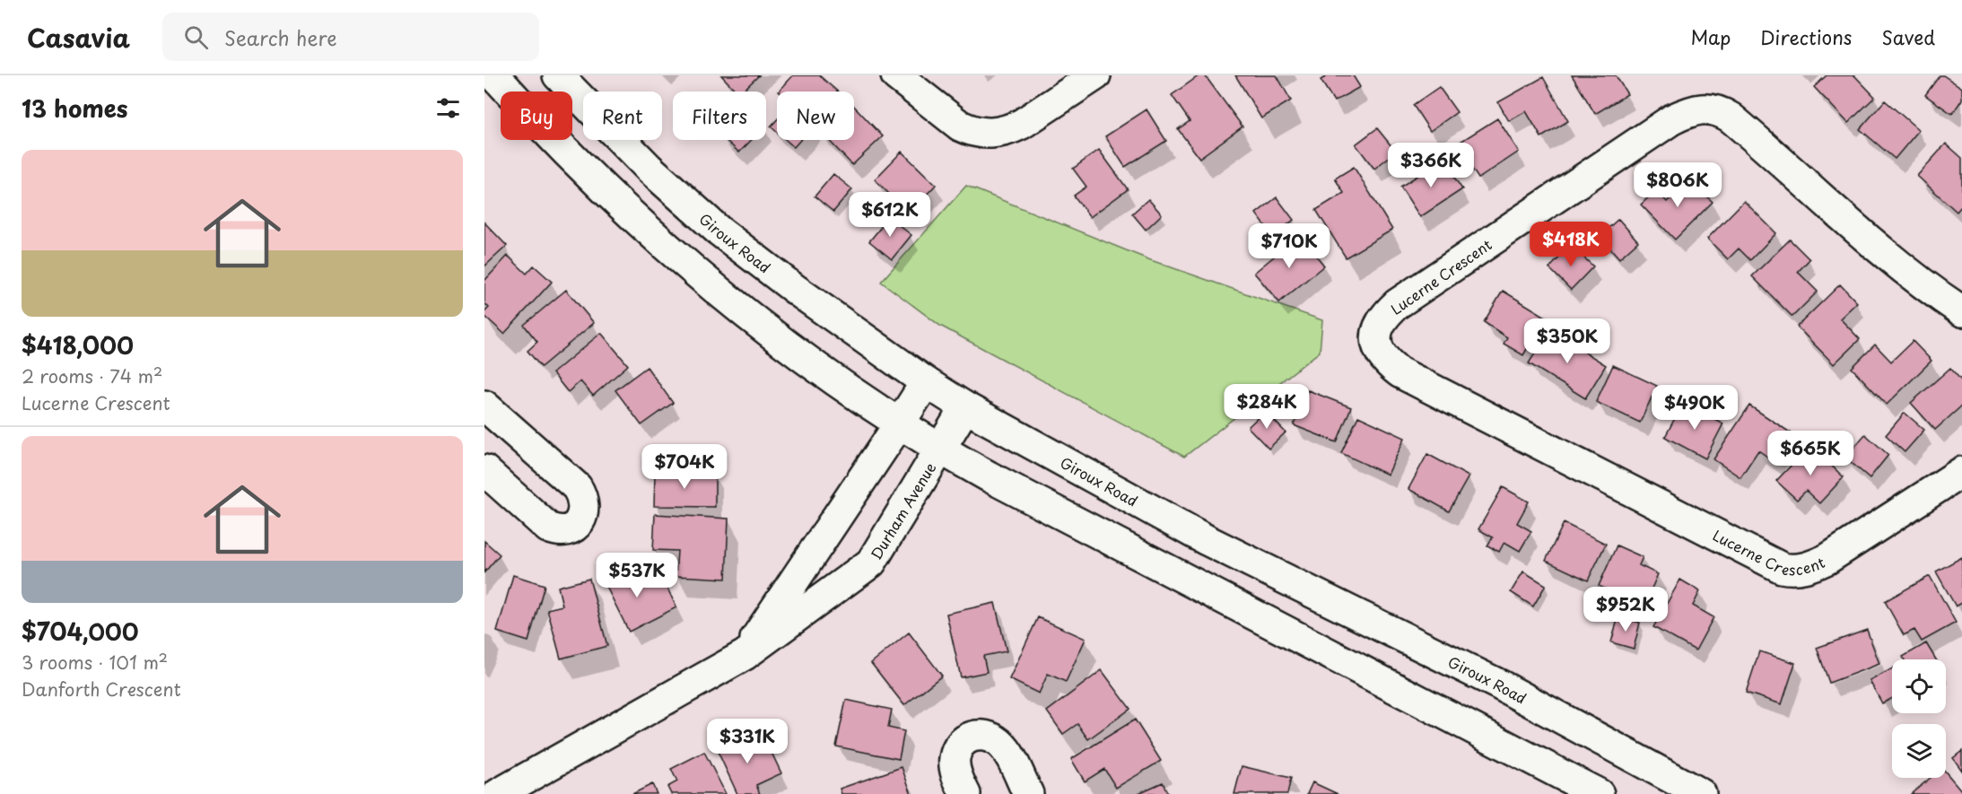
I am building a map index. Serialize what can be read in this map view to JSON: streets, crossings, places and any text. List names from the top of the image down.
{
  "streets": {
    "street": ["Giroux Road", "Lucerne Crescent", "Durham Avenue"]
  },
  "crossings": [
    ["Giroux Road", "Durham Avenue"]
  ],
  "page": {
    "header": "Casavia",
    "search": "Search here",
    "nav": ["Map", "Directions", "Saved"],
    "heading": "13 homes",
    "chip": [
      "Buy",
      "Rent",
      "Filters",
      "New"
    ],
    "list": [
      {
        "name": "$418,000",
        "note": "2 rooms · 74 m² · Lucerne Crescent"
      },
      {
        "name": "$704,000",
        "note": "3 rooms · 101 m² · Danforth Crescent"
      }
    ],
    "price": [
      "$366K",
      "$806K",
      "$612K",
      "$418K",
      "$710K",
      "$350K",
      "$284K",
      "$490K",
      "$665K",
      "$704K",
      "$537K",
      "$952K",
      "$331K"
    ]
  }
}
